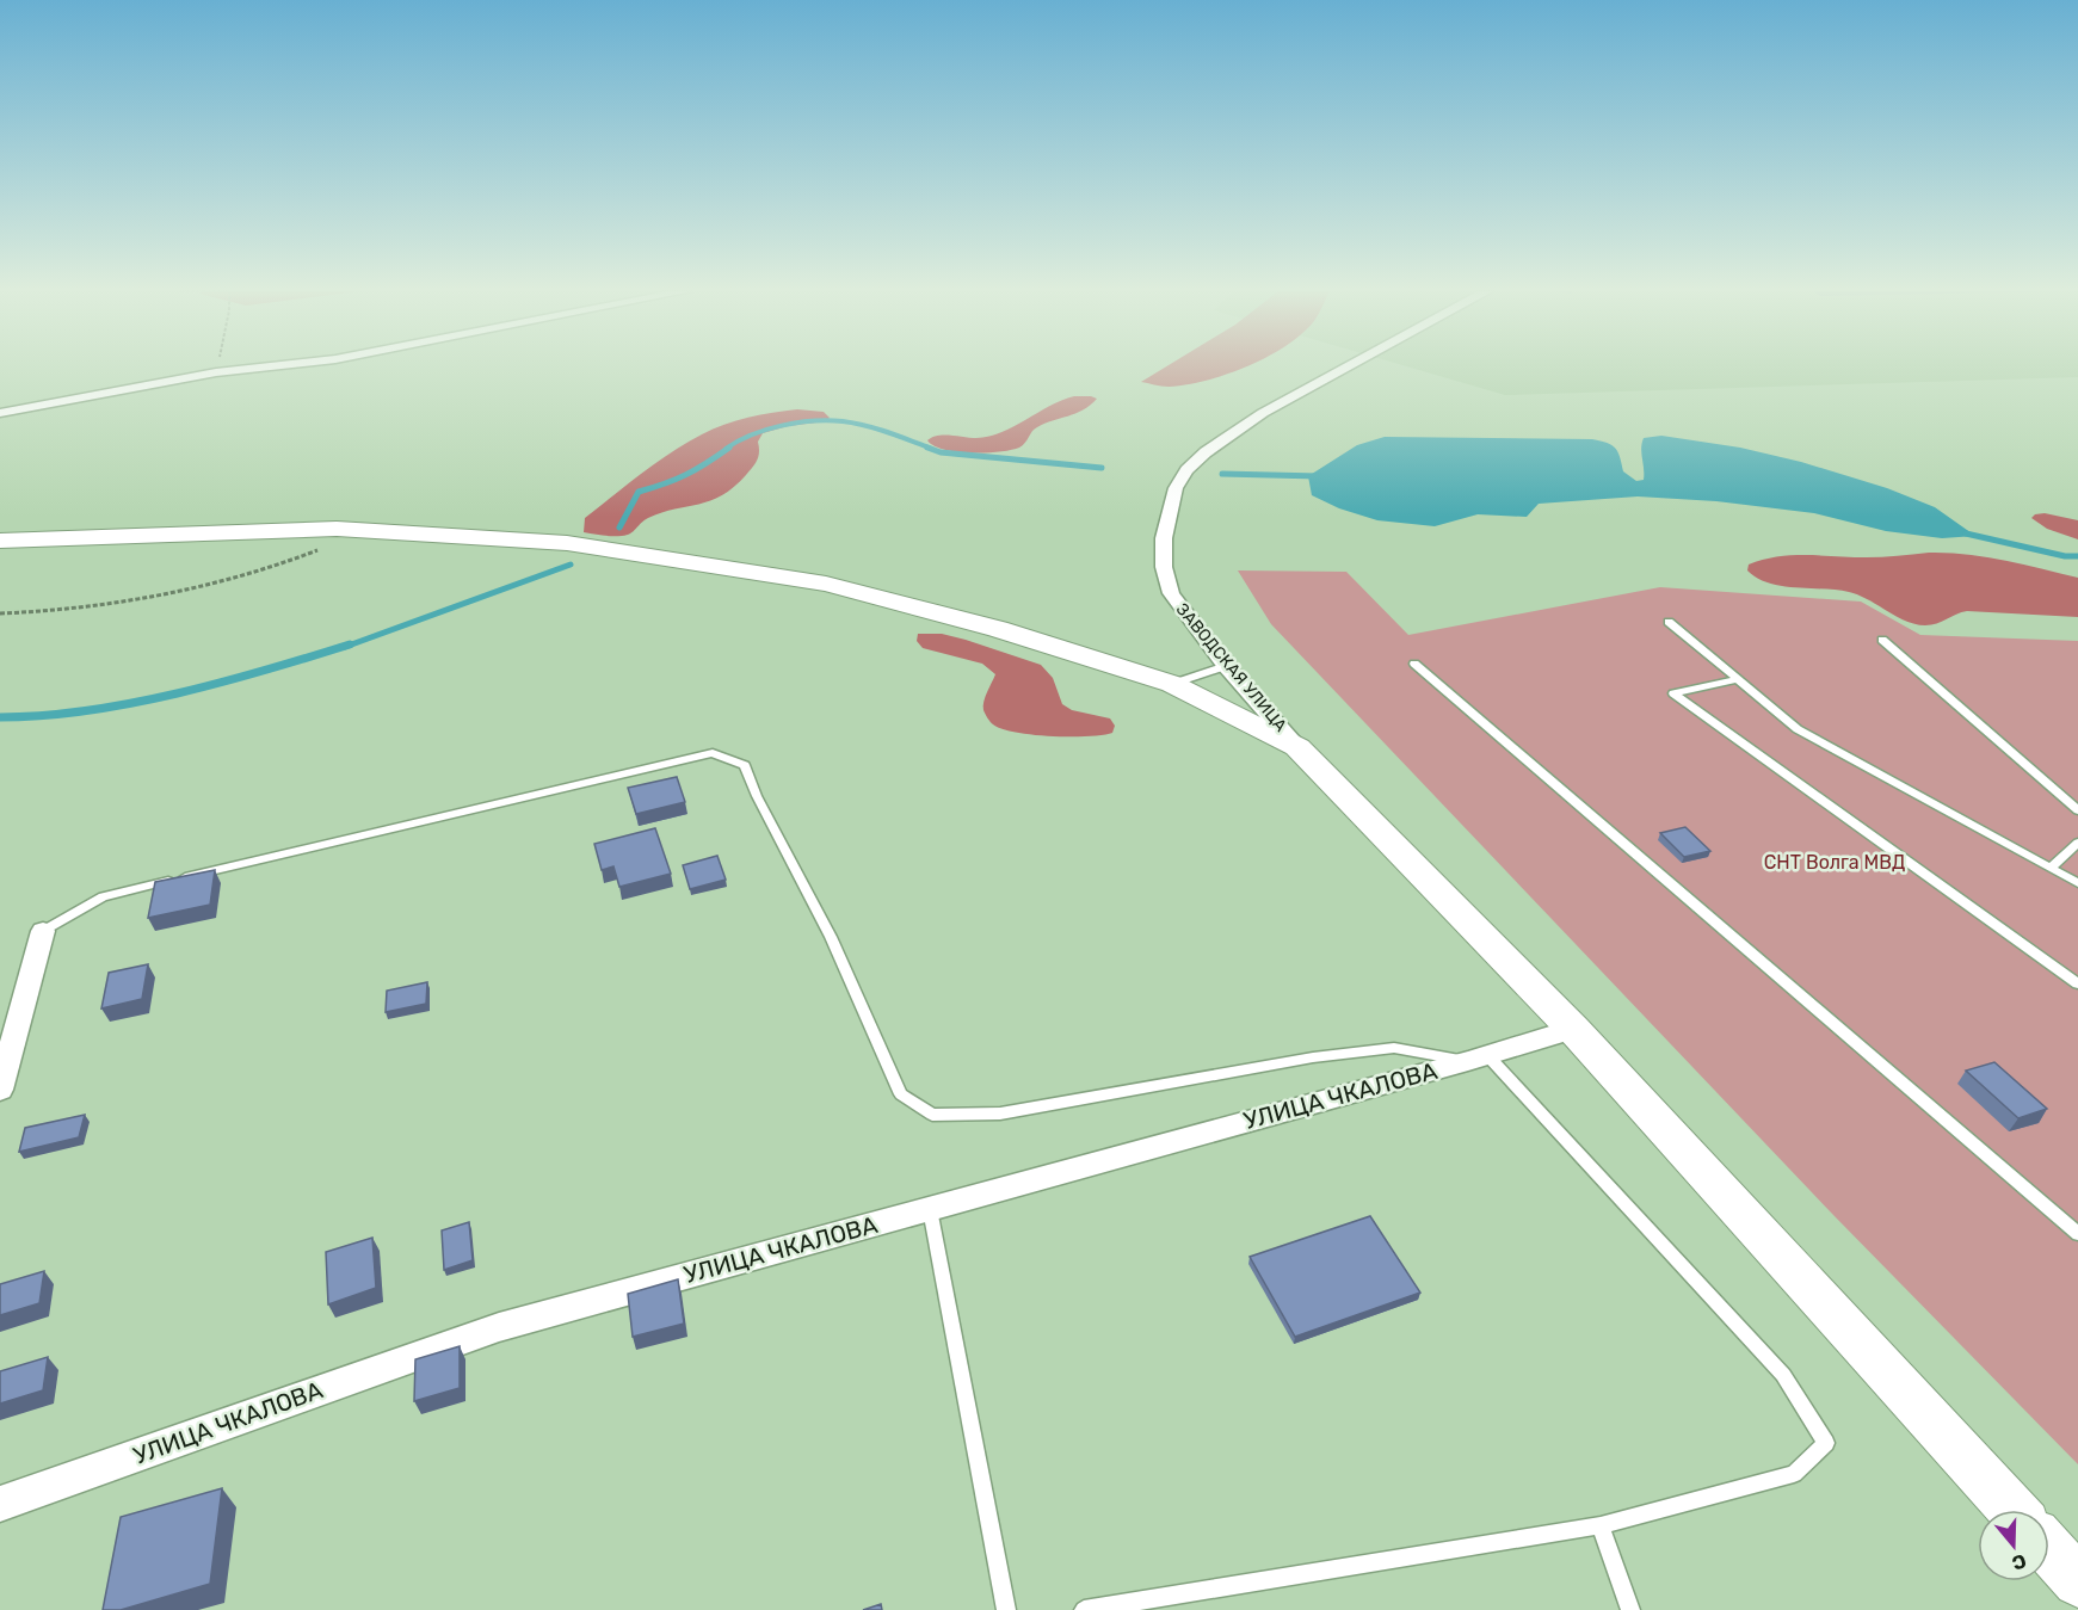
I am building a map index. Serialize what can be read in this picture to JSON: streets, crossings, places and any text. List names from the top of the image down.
{
  "streets": {
    "street": ["ЗАВОДСКАЯ УЛИЦА", "УЛИЦА ЧКАЛОВА"]
  },
  "parks": ["СНТ Волга МВД"],
  "north": "bottom"
}
